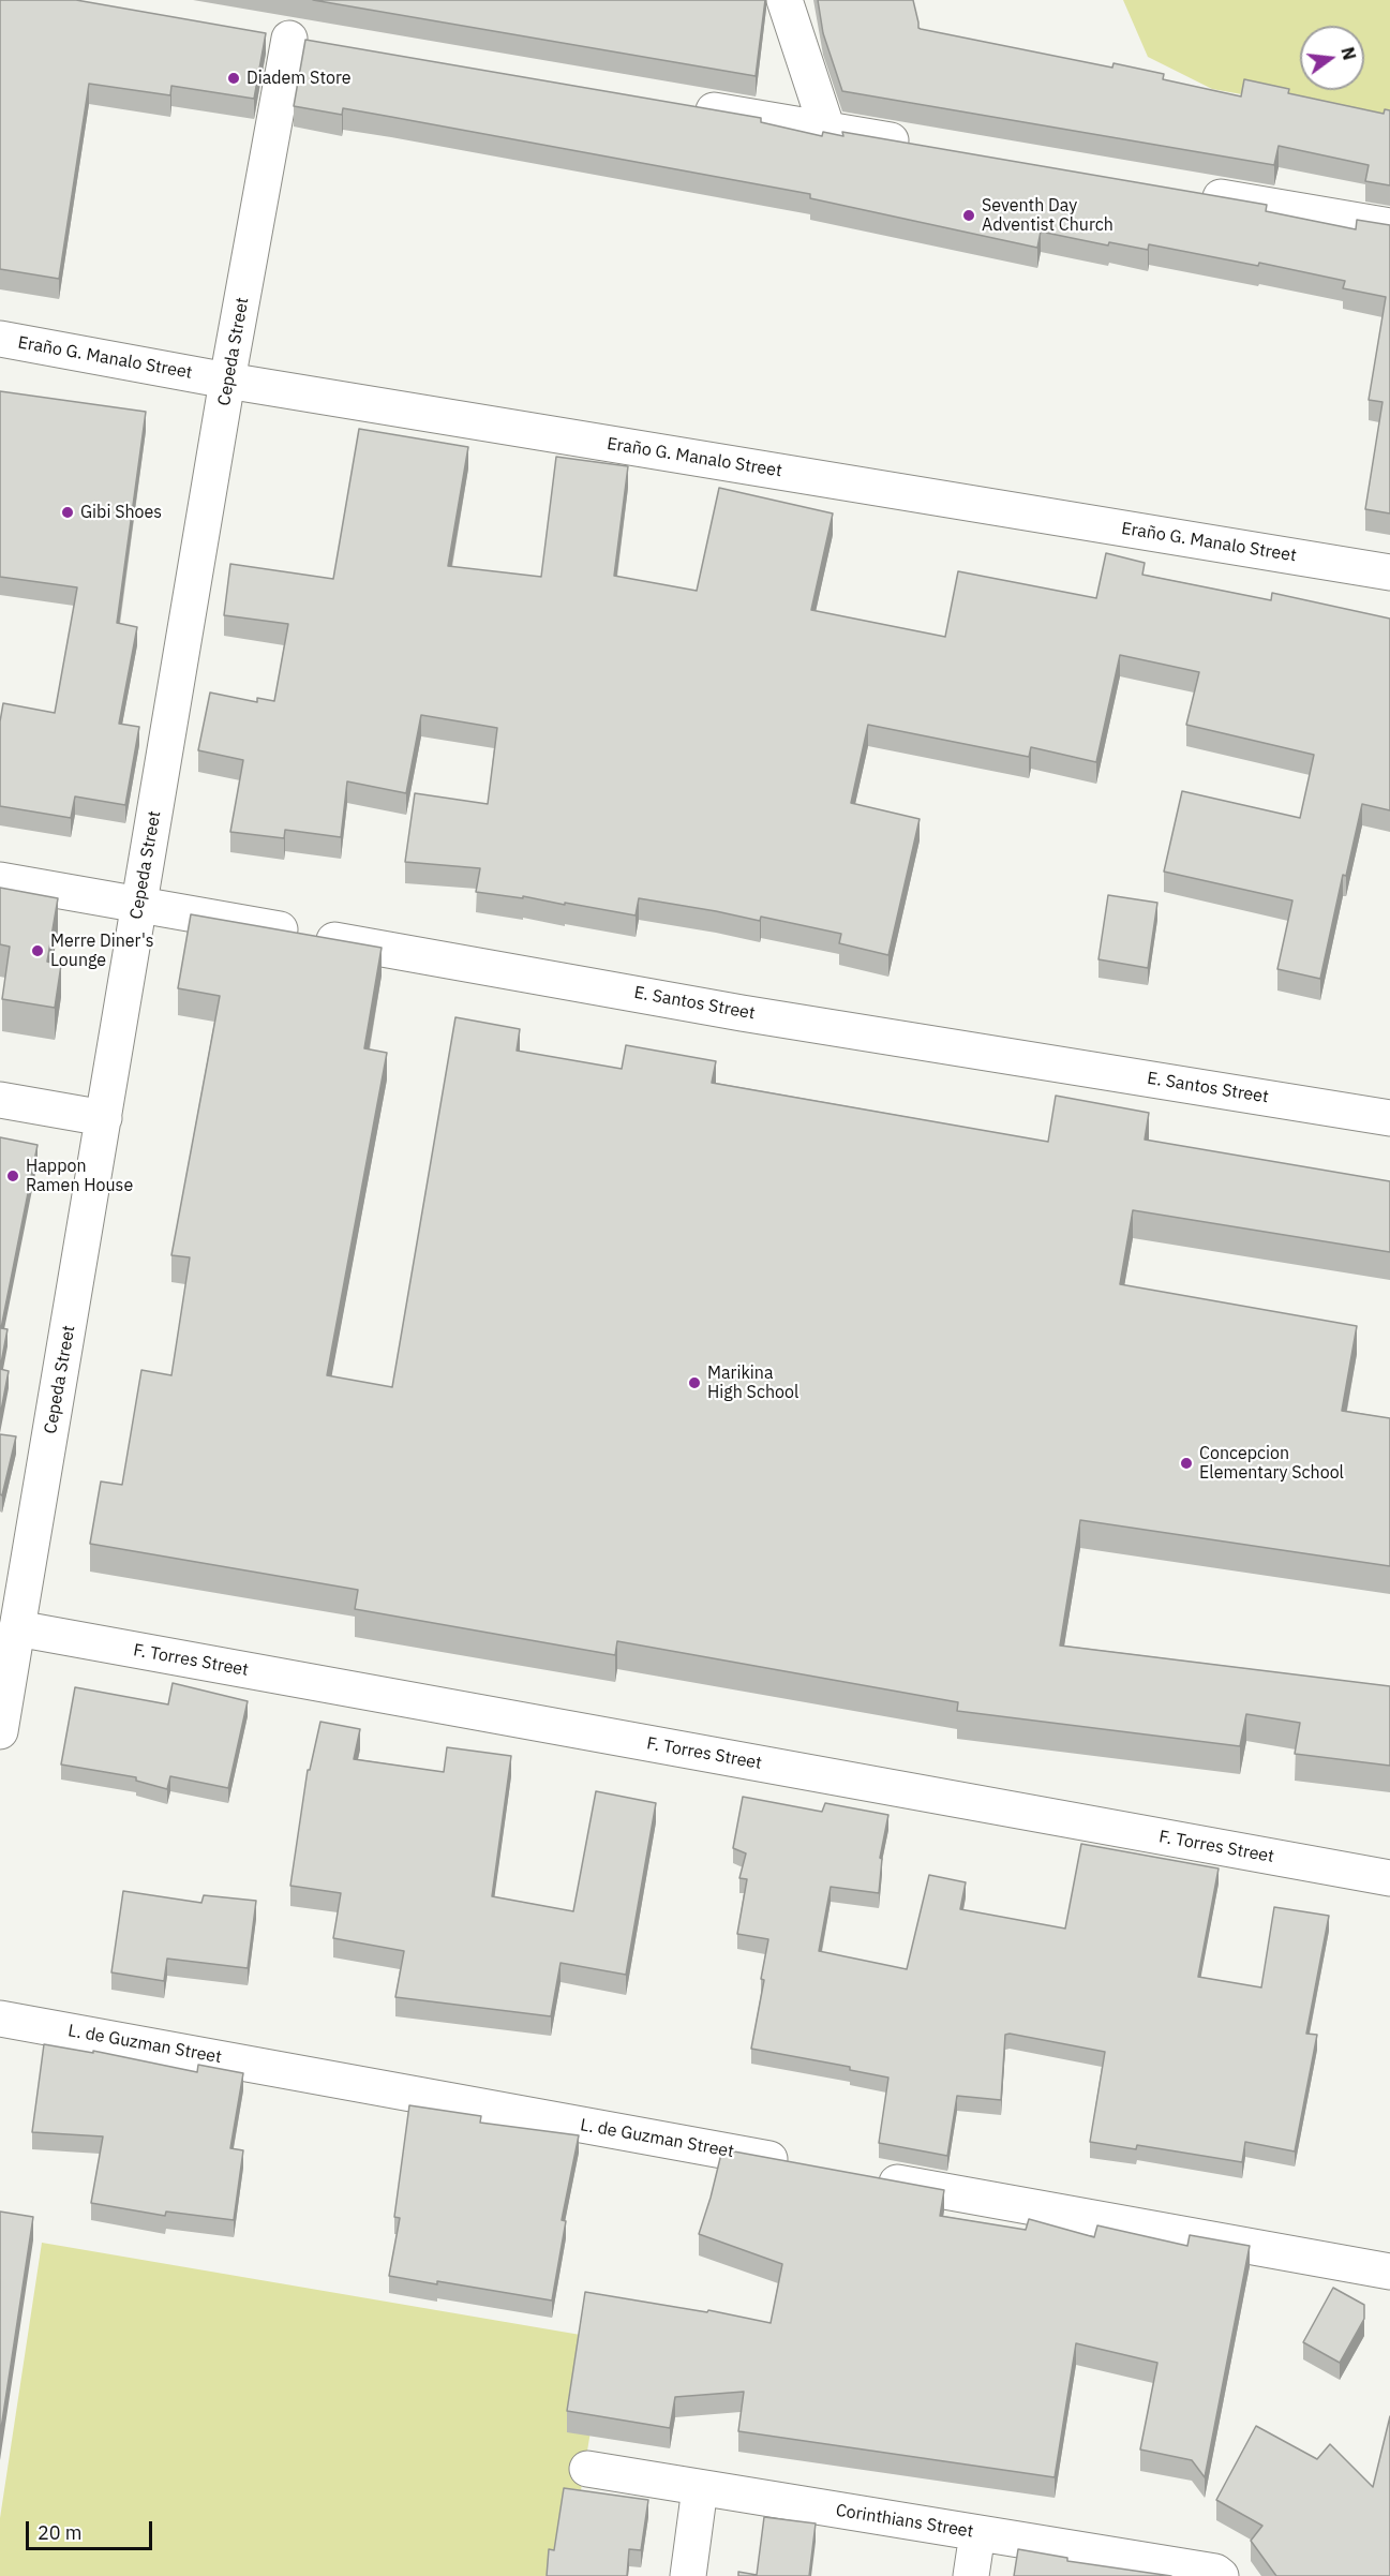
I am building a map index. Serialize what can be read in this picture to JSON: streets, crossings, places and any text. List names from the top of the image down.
{
  "streets": {
    "street": [
      "Cepeda Street",
      "Eraño G. Manalo Street",
      "E. Santos Street",
      "F. Torres Street",
      "L. de Guzman Street",
      "Corinthians Street"
    ]
  },
  "crossings": [
    ["Cepeda Street", "Eraño G. Manalo Street"],
    ["Cepeda Street", "E. Santos Street"],
    ["Cepeda Street", "F. Torres Street"]
  ],
  "places": [
    "Diadem Store",
    "Seventh Day Adventist Church",
    "Gibi Shoes",
    "Merre Diner's Lounge",
    "Happon Ramen House",
    "Marikina High School",
    "Concepcion Elementary School"
  ],
  "scale_bar": "20 m",
  "north": "right"
}
